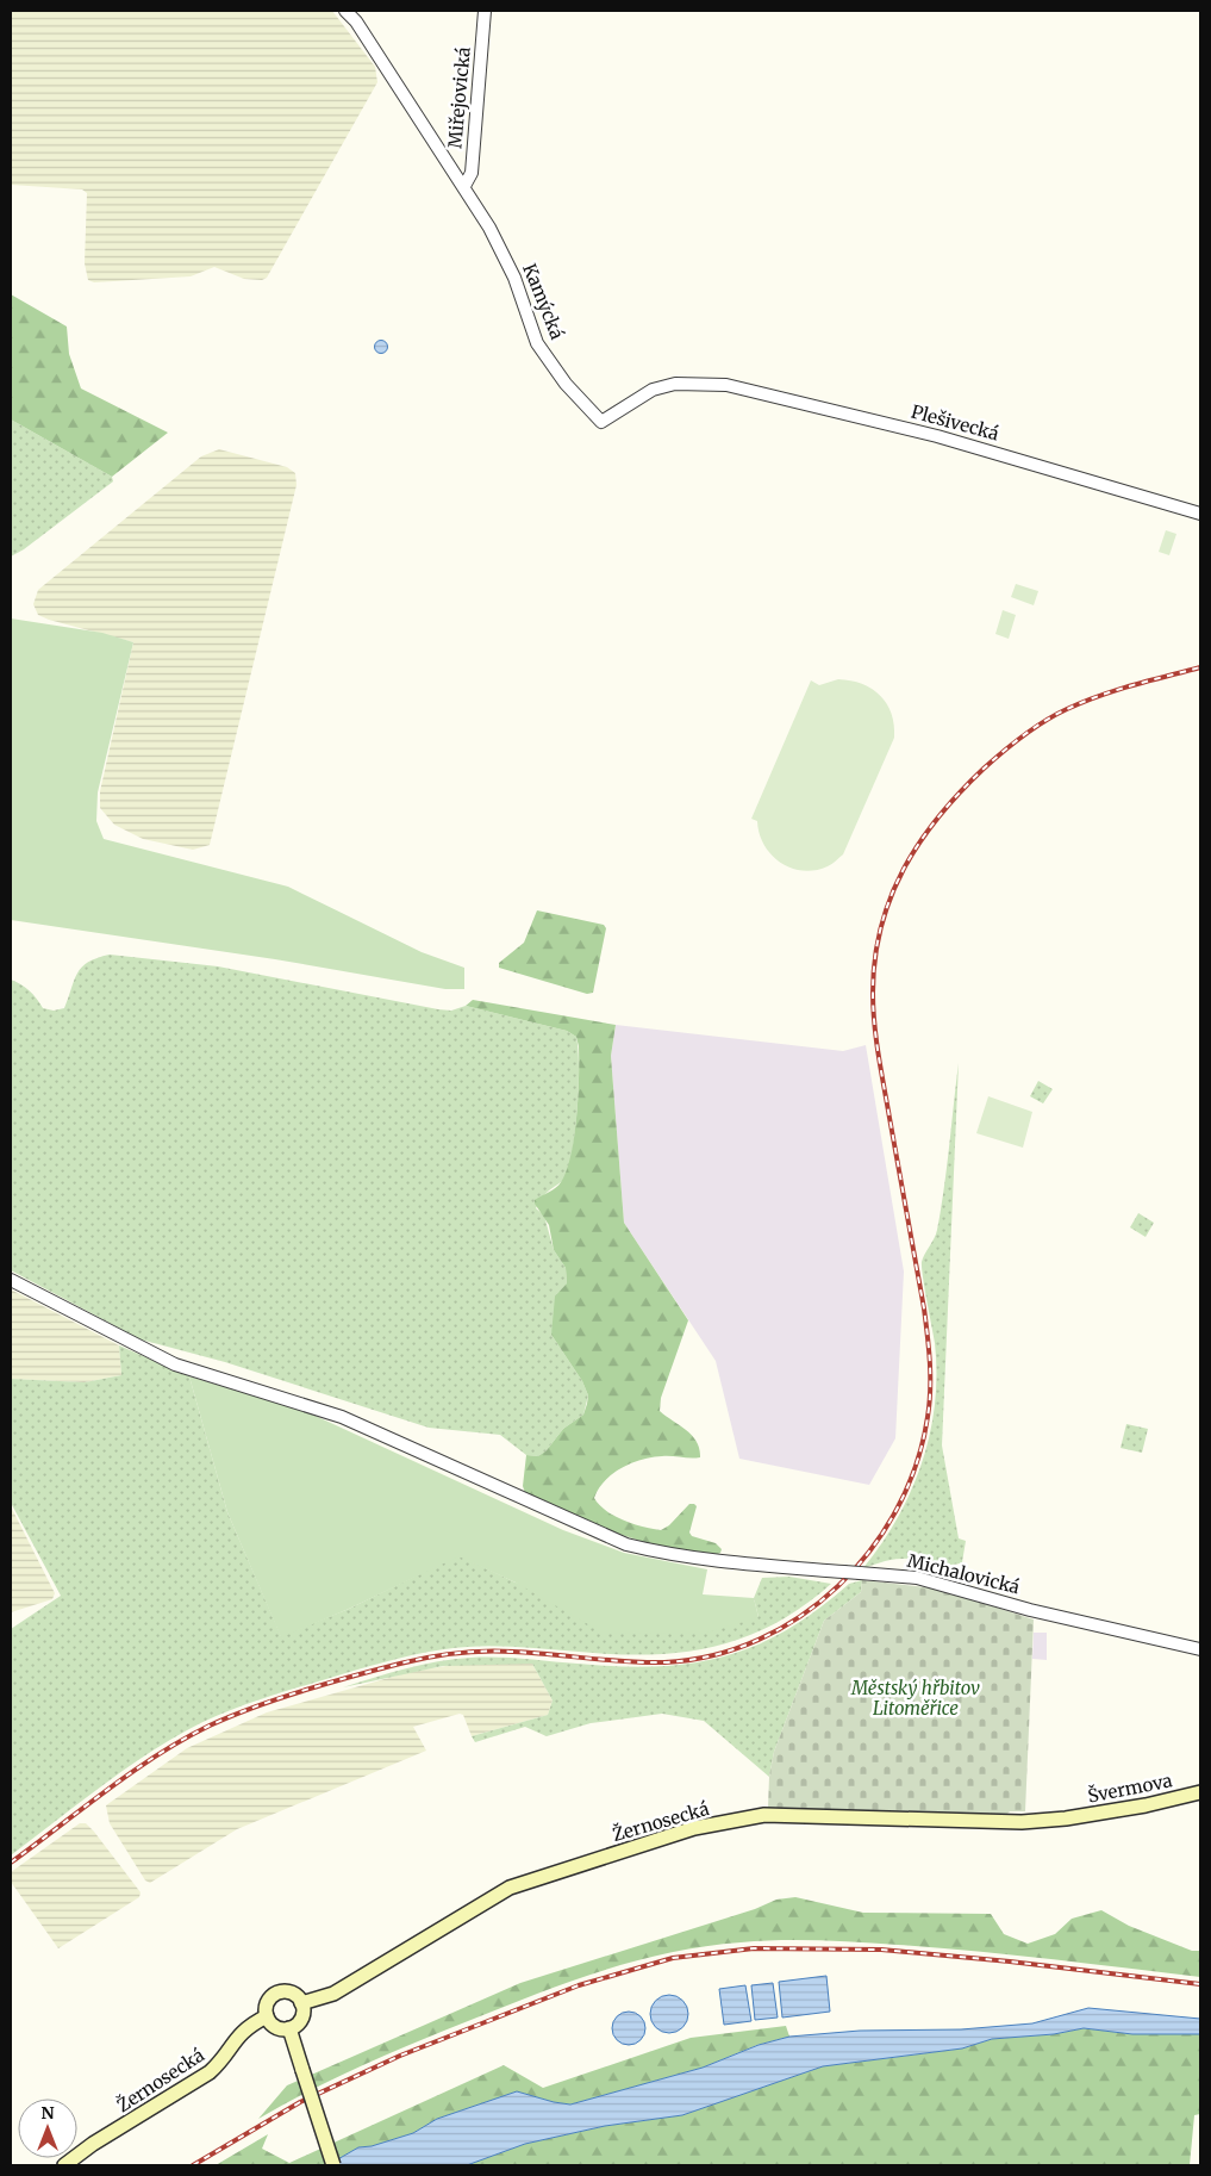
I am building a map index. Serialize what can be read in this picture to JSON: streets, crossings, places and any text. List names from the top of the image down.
{
  "streets": {
    "main road": ["Švermova", "Žernosecká"],
    "street": [
      "Miřejovická",
      "Kamýcká",
      "Plešivecká",
      "Michalovická"
    ]
  },
  "crossings": [
    ["Miřejovická", "Kamýcká"],
    ["Kamýcká", "Plešivecká"],
    ["Švermova", "Žernosecká"]
  ],
  "parks": ["Městský hřbitov Litoměřice"],
  "north": "top"
}
